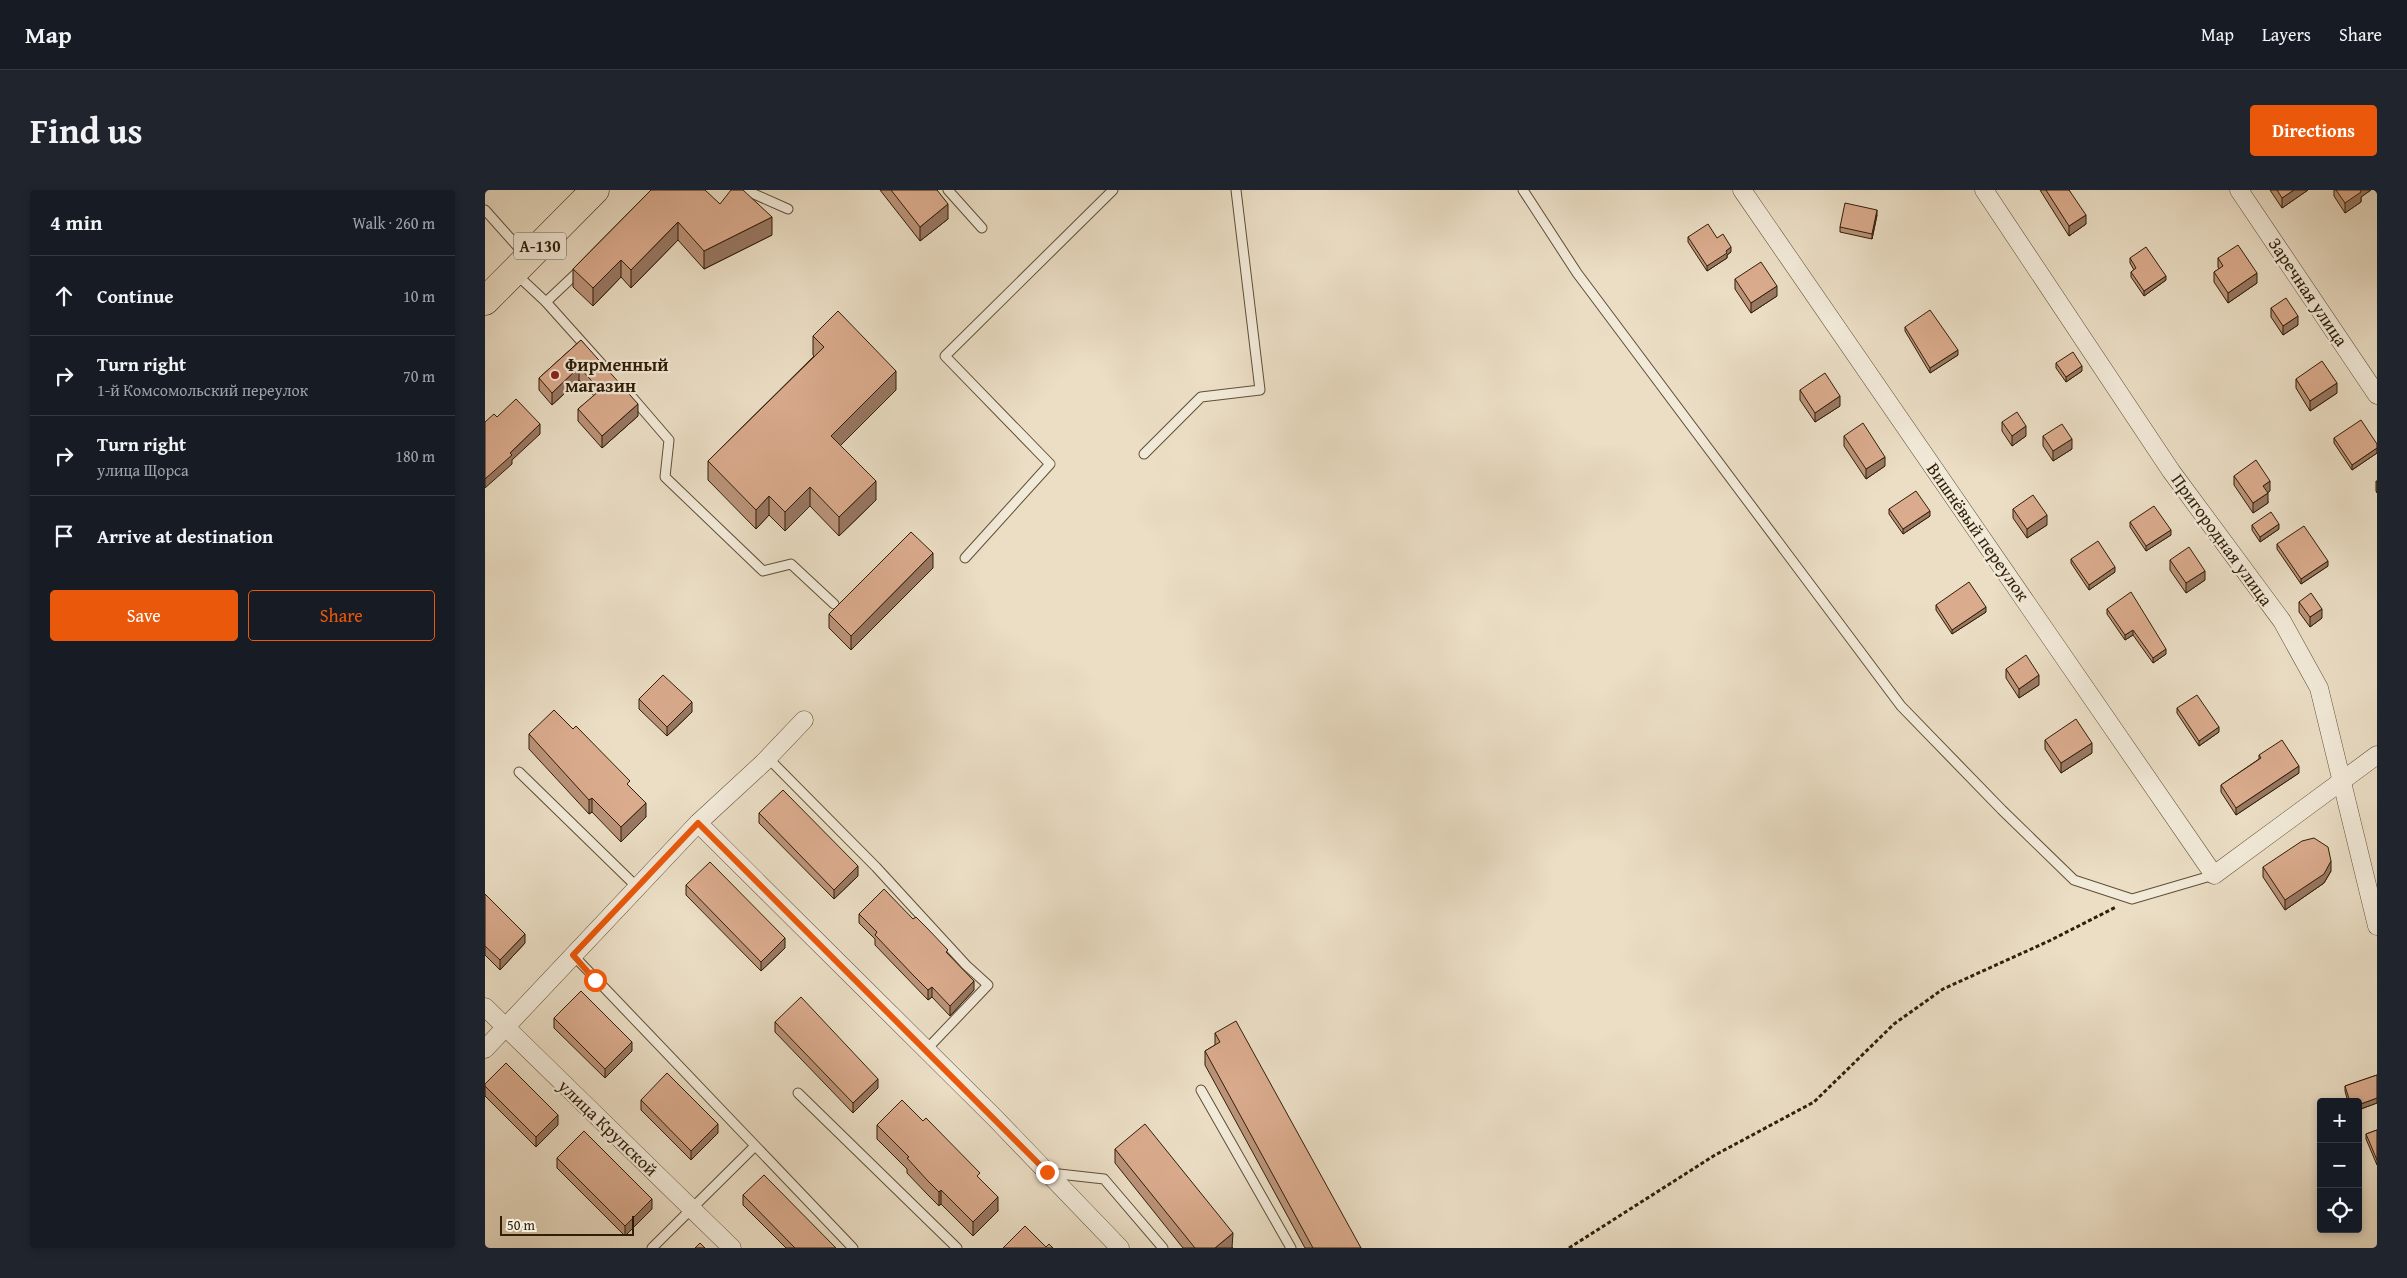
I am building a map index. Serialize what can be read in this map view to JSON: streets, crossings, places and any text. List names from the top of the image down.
{
  "streets": {
    "main road": ["А-130"],
    "street": [
      "Заречная улица",
      "Вишнёвый переулок",
      "Пригородная улица",
      "улица Крупской"
    ]
  },
  "places": ["Фирменный магазин"],
  "scale_bar": "50 m",
  "page": {
    "header": "Map",
    "nav": ["Map", "Layers", "Share"],
    "title": "Find us",
    "buttons": [
      "Directions",
      ["Save", "Share"]
    ],
    "heading": ["4 min", "Walk · 260 m"],
    "list": [
      ["Continue", "10 m"],
      ["Turn right", "1-й Комсомольский переулок", "70 m"],
      ["Turn right", "улица Щорса", "180 m"],
      "Arrive at destination"
    ],
    "map_buttons": ["+", "−"],
    "scale": "50 m"
  }
}
